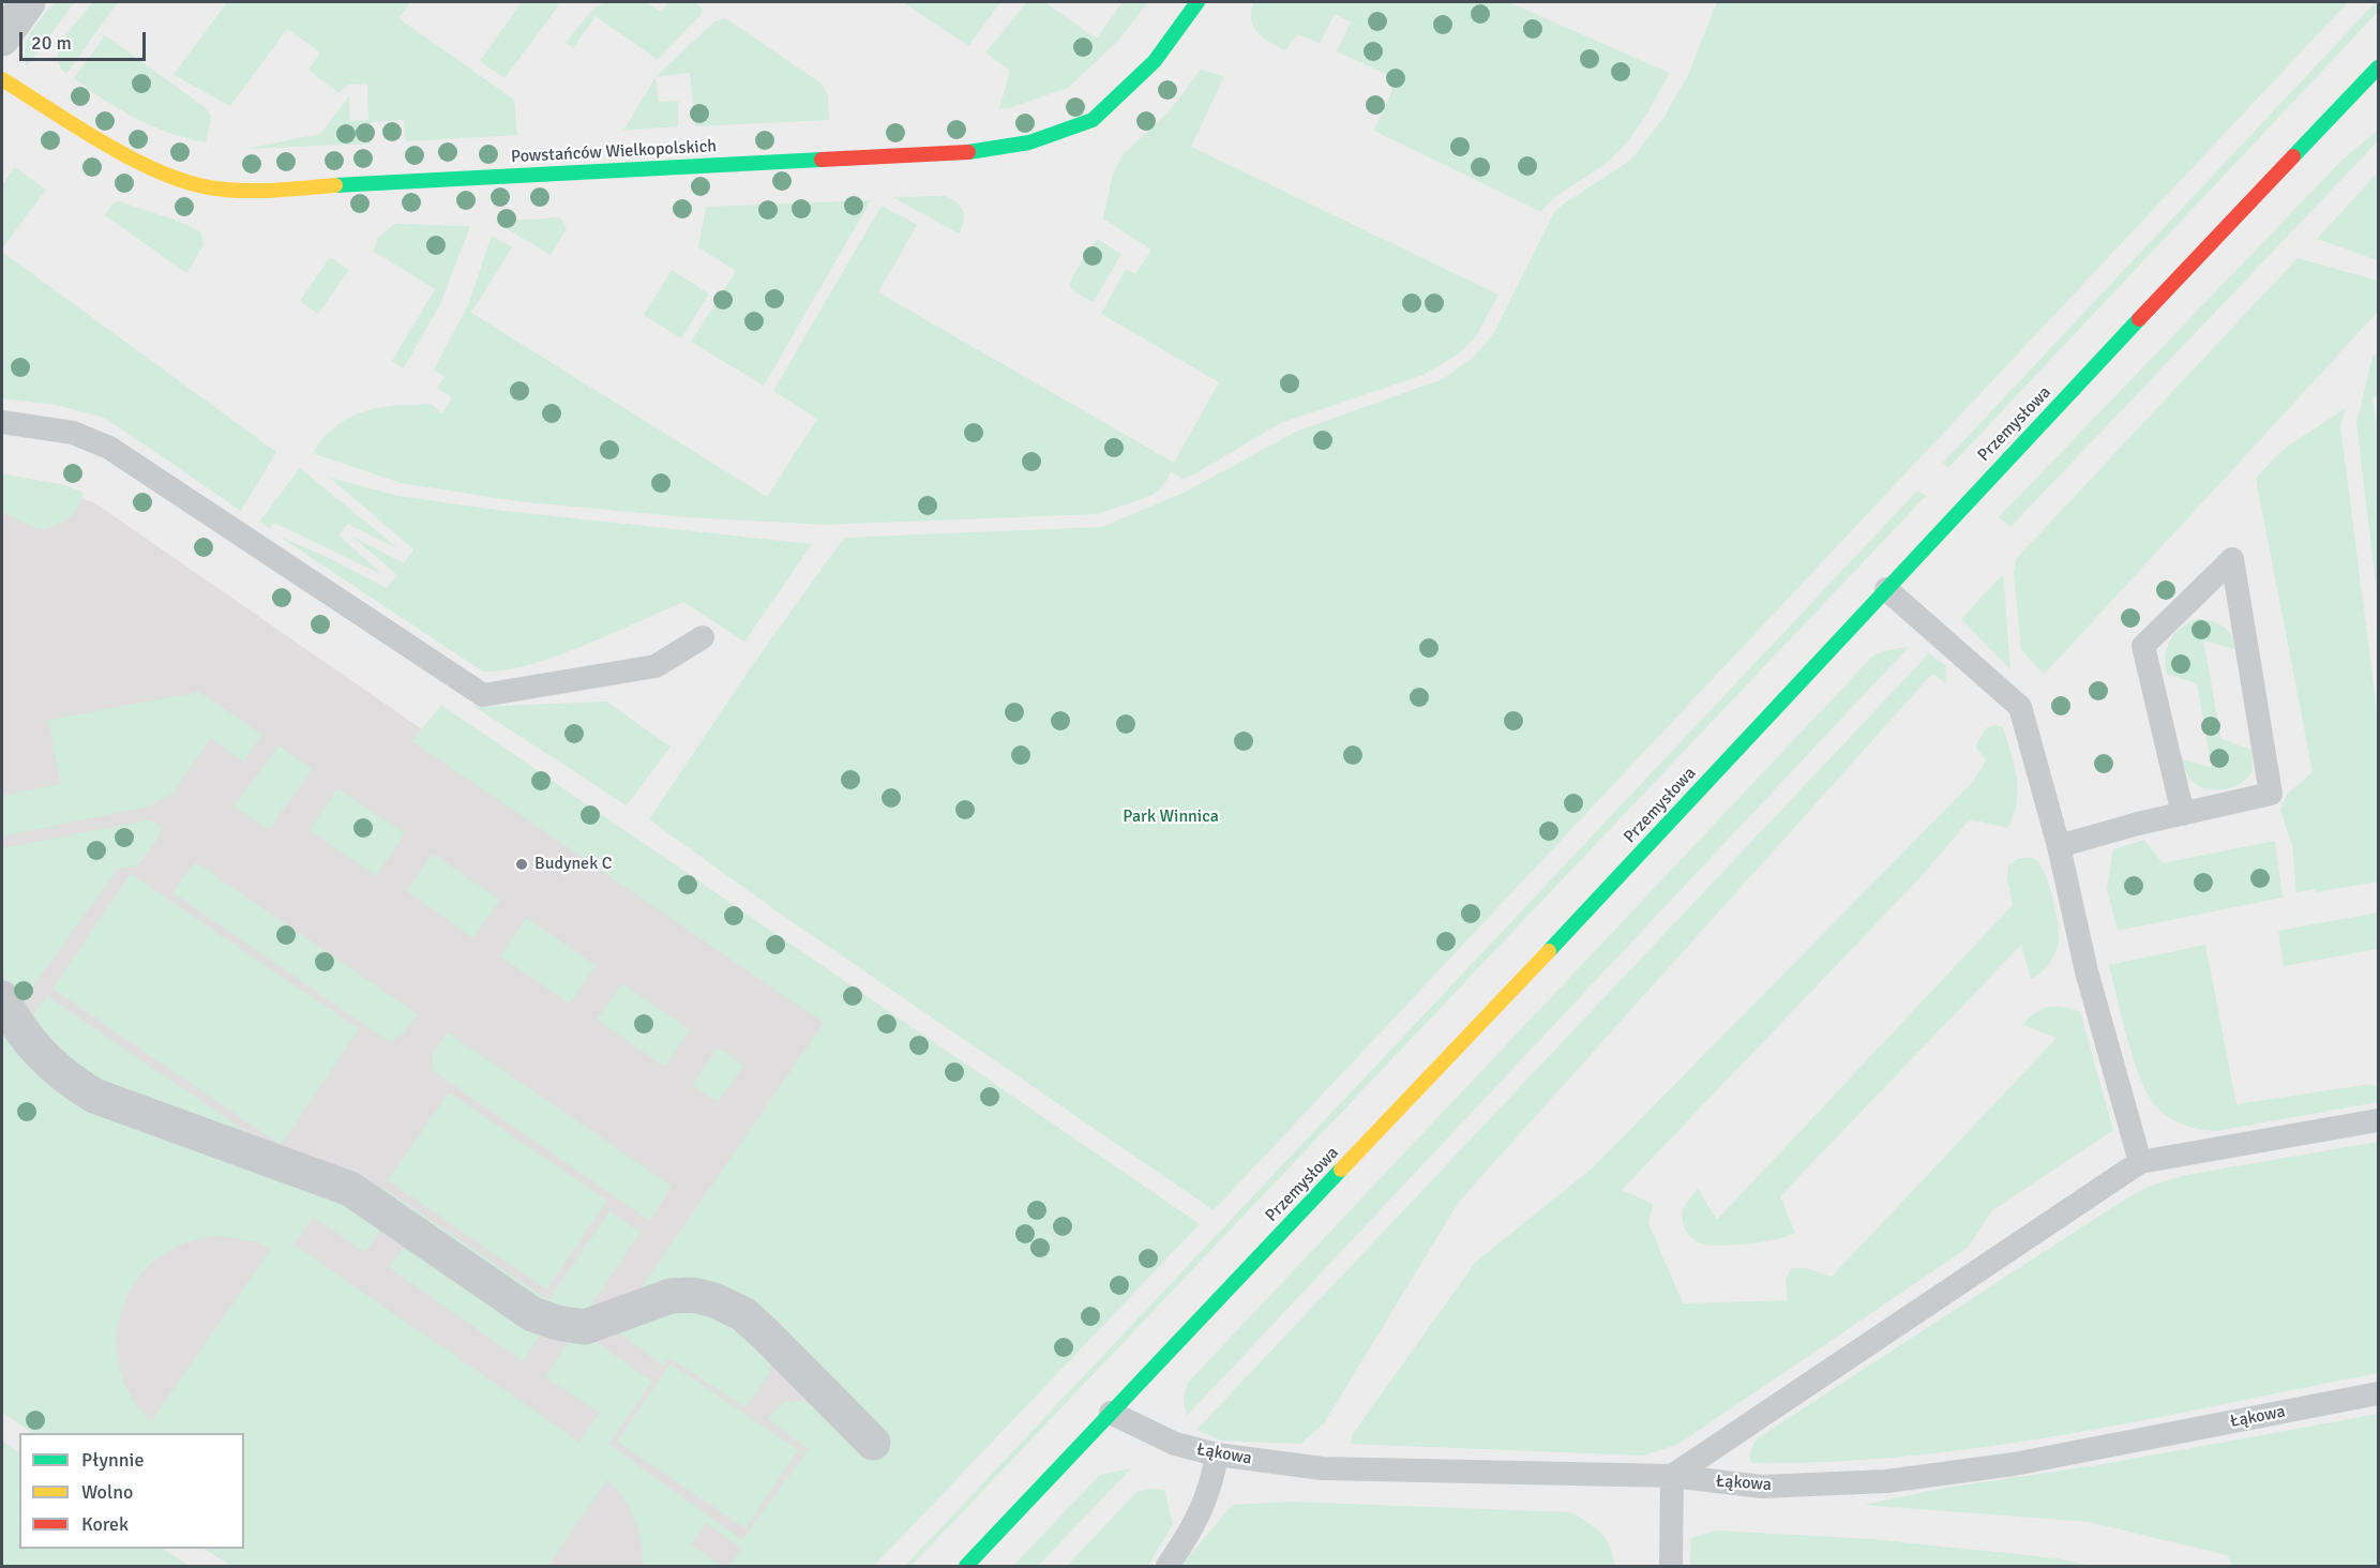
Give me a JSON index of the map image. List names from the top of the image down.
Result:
{
  "streets": {
    "main road": ["Powstańców Wielkopolskich", "Przemysłowa"],
    "lane": ["Łąkowa"]
  },
  "crossings": [
    ["Przemysłowa", "Łąkowa"]
  ],
  "parks": ["Park Winnica"],
  "places": ["Budynek C"],
  "legend": ["Płynnie", "Wolno", "Korek"],
  "scale_bar": "20 m"
}
